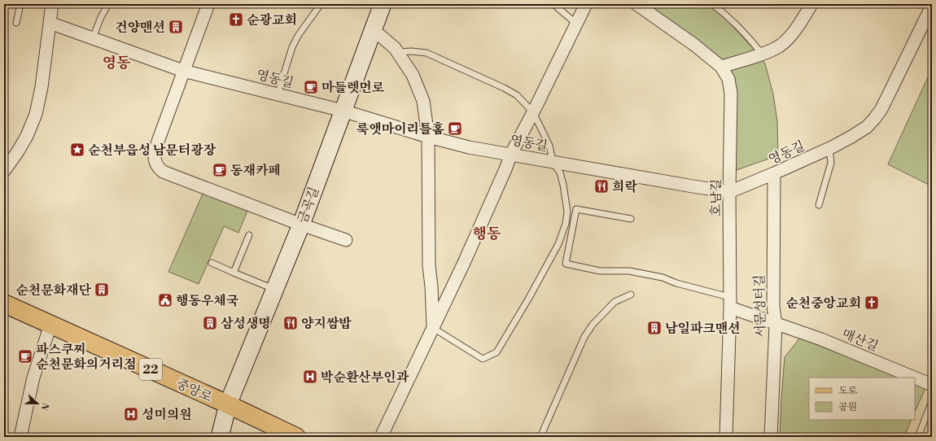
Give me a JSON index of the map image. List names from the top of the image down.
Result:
{
  "streets": {
    "main road": ["22", "중앙로"],
    "street": [
      "영동길",
      "호남길",
      "금곡길",
      "서문성터길",
      "매산길"
    ]
  },
  "crossings": [
    ["영동길", "호남길"],
    ["영동길", "금곡길"],
    ["영동길", "서문성터길"],
    ["호남길", "매산길"],
    ["금곡길", "중앙로"],
    ["서문성터길", "매산길"]
  ],
  "districts": ["영동", "행동"],
  "places": {
    "church": ["순광교회", "순천중앙교회"],
    "building": [
      "건양맨션",
      "순천문화재단",
      "삼성생명",
      "남일파크맨션"
    ],
    "cafe": [
      "마들렛먼로",
      "룩앳마이리틀홈",
      "동재카페",
      "파스쿠찌 순천문화의거리점"
    ],
    "place": ["순천부읍성 남문터광장"],
    "restaurant": ["희락", "양지쌈밥"],
    "public building": ["행동우체국"],
    "hospital": ["박순환산부인과", "성미의원"]
  },
  "legend": ["도로", "공원"],
  "north": "right"
}
